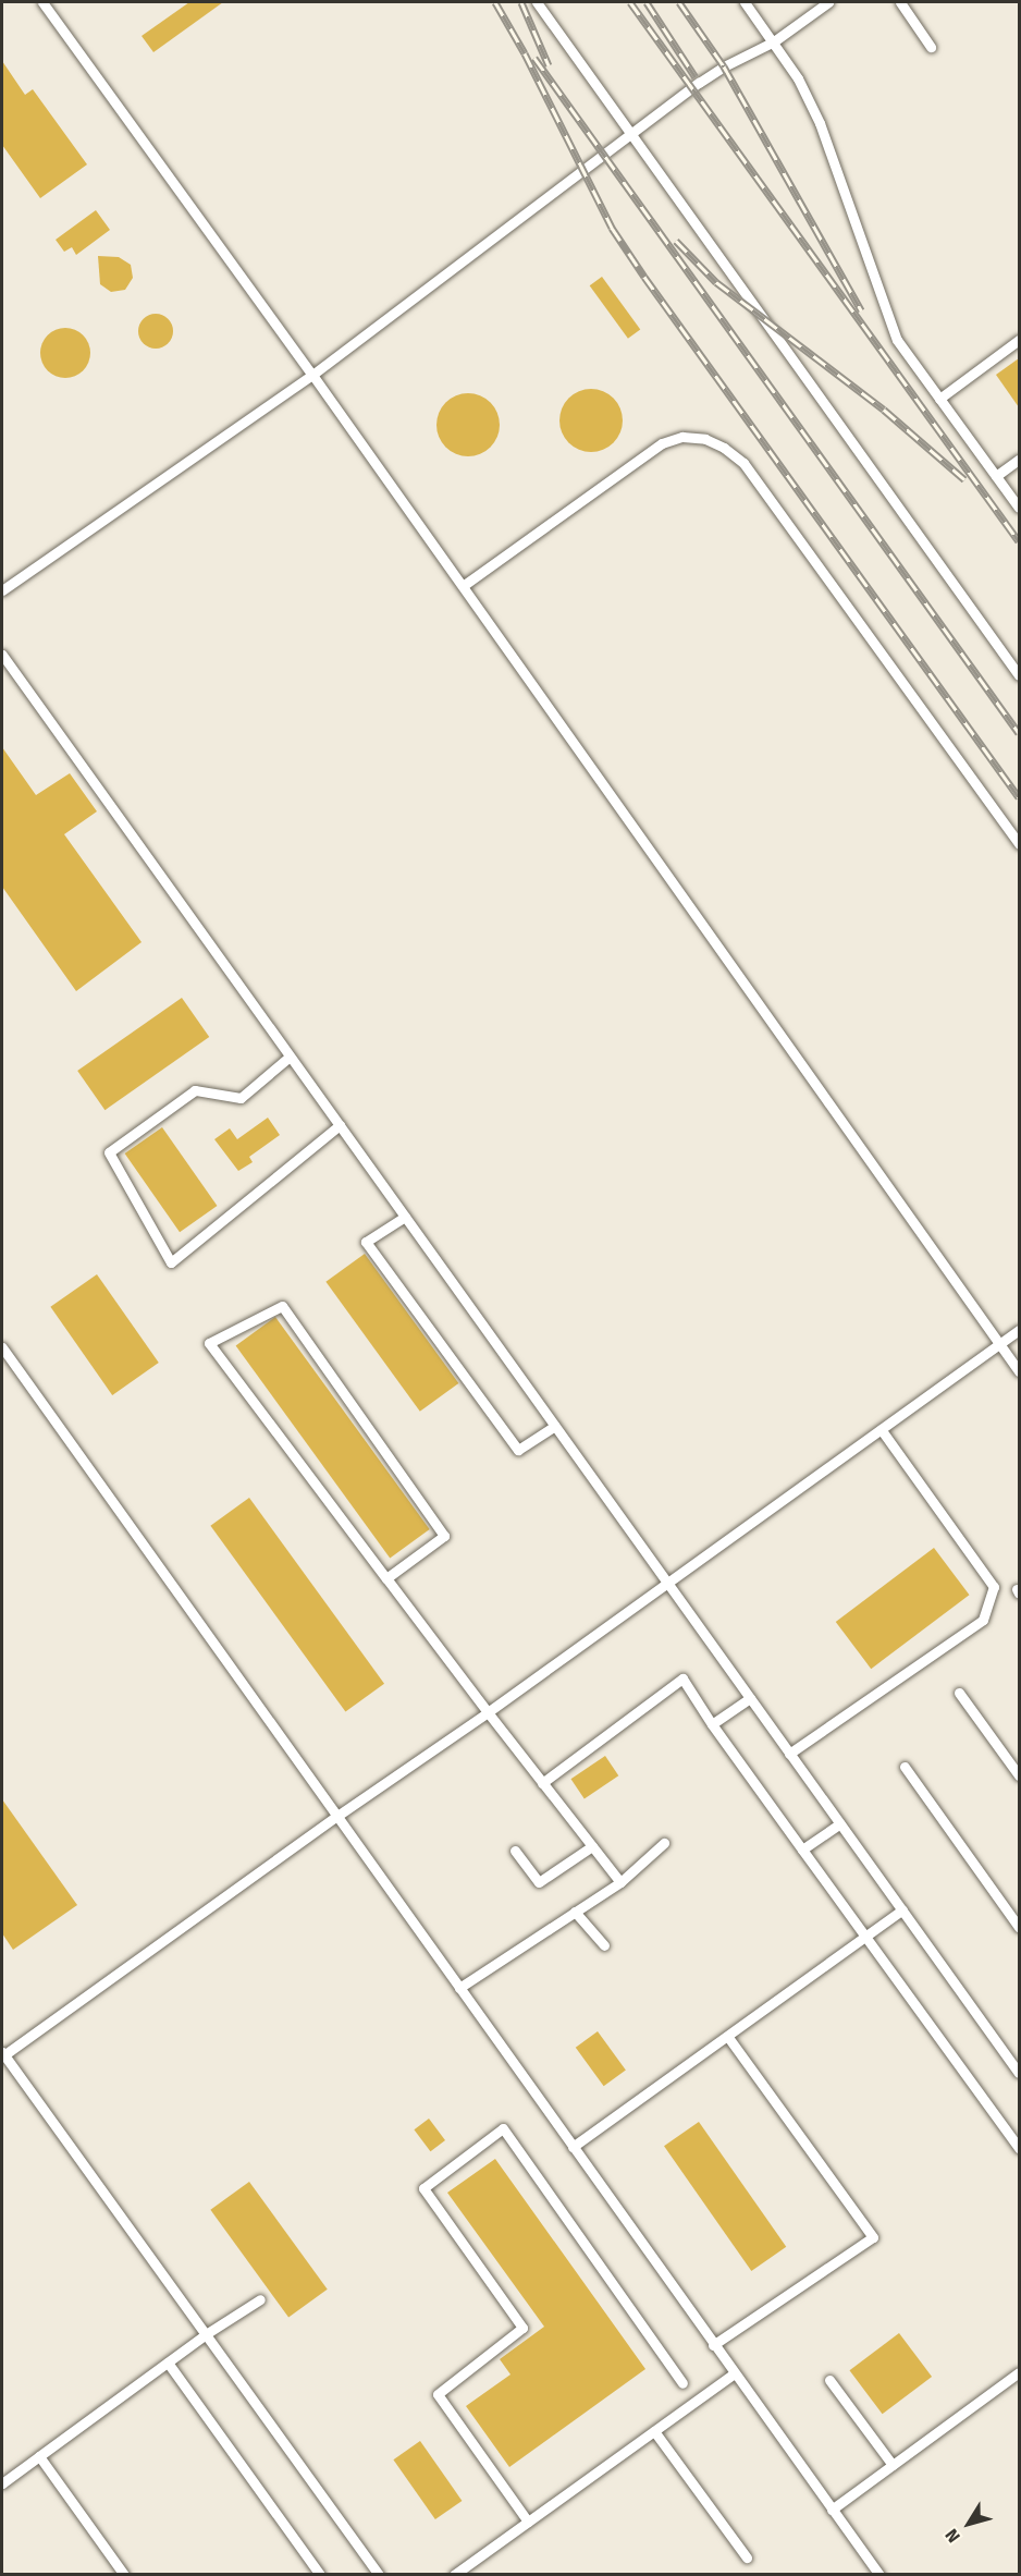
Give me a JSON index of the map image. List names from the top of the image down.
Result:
{
  "north": "bottom left"
}
